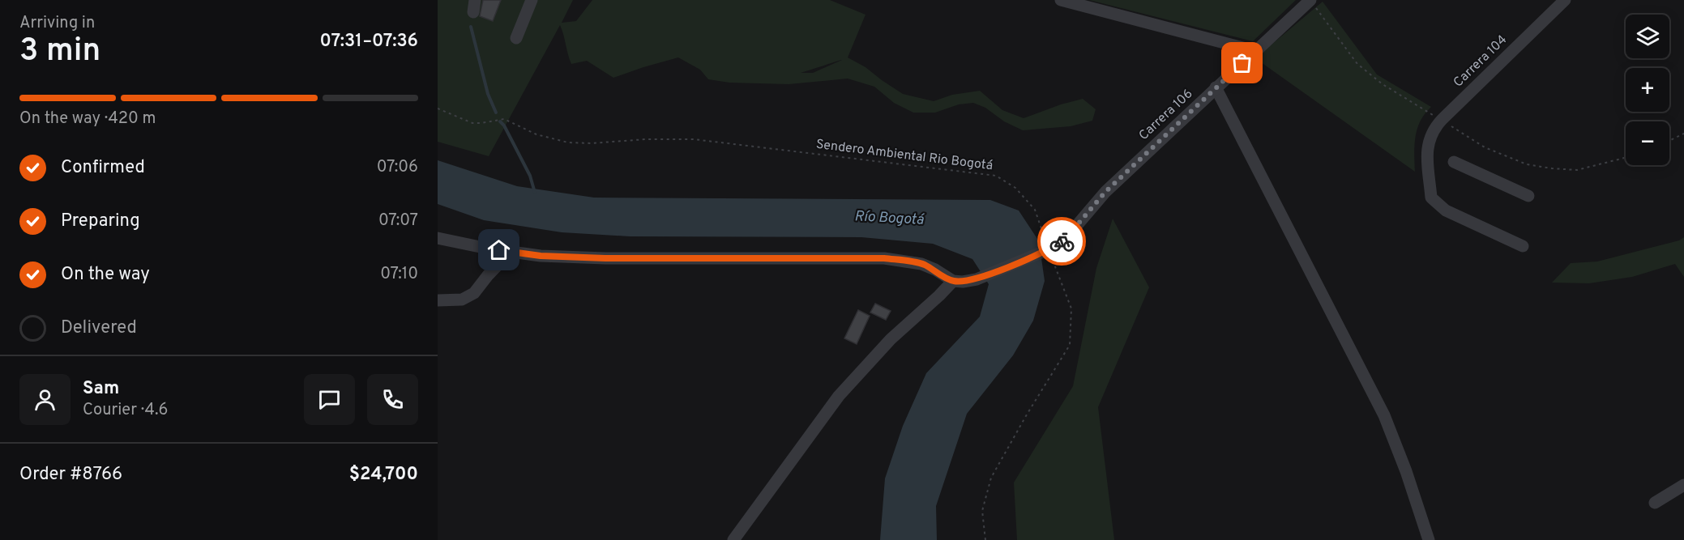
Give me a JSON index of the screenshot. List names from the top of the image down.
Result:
{
  "streets": {
    "street": ["Carrera 104", "Carrera 106"],
    "path": ["Sendero Ambiental Rio Bogotá"]
  },
  "crossings": [
    ["Carrera 106", "Sendero Ambiental Rio Bogotá"]
  ],
  "water": ["Río Bogotá"],
  "page": {
    "heading": ["3 min", "Arriving in", "07:31–07:36"],
    "panel": [
      "Sam",
      "Courier · 4.6",
      "Order #8766",
      "$24,700"
    ],
    "map_buttons": ["+", "−"],
    "bar": "On the way · 420 m",
    "list": [
      ["Confirmed", "07:06"],
      ["Preparing", "07:07"],
      ["On the way", "07:10"],
      "Delivered"
    ]
  }
}
